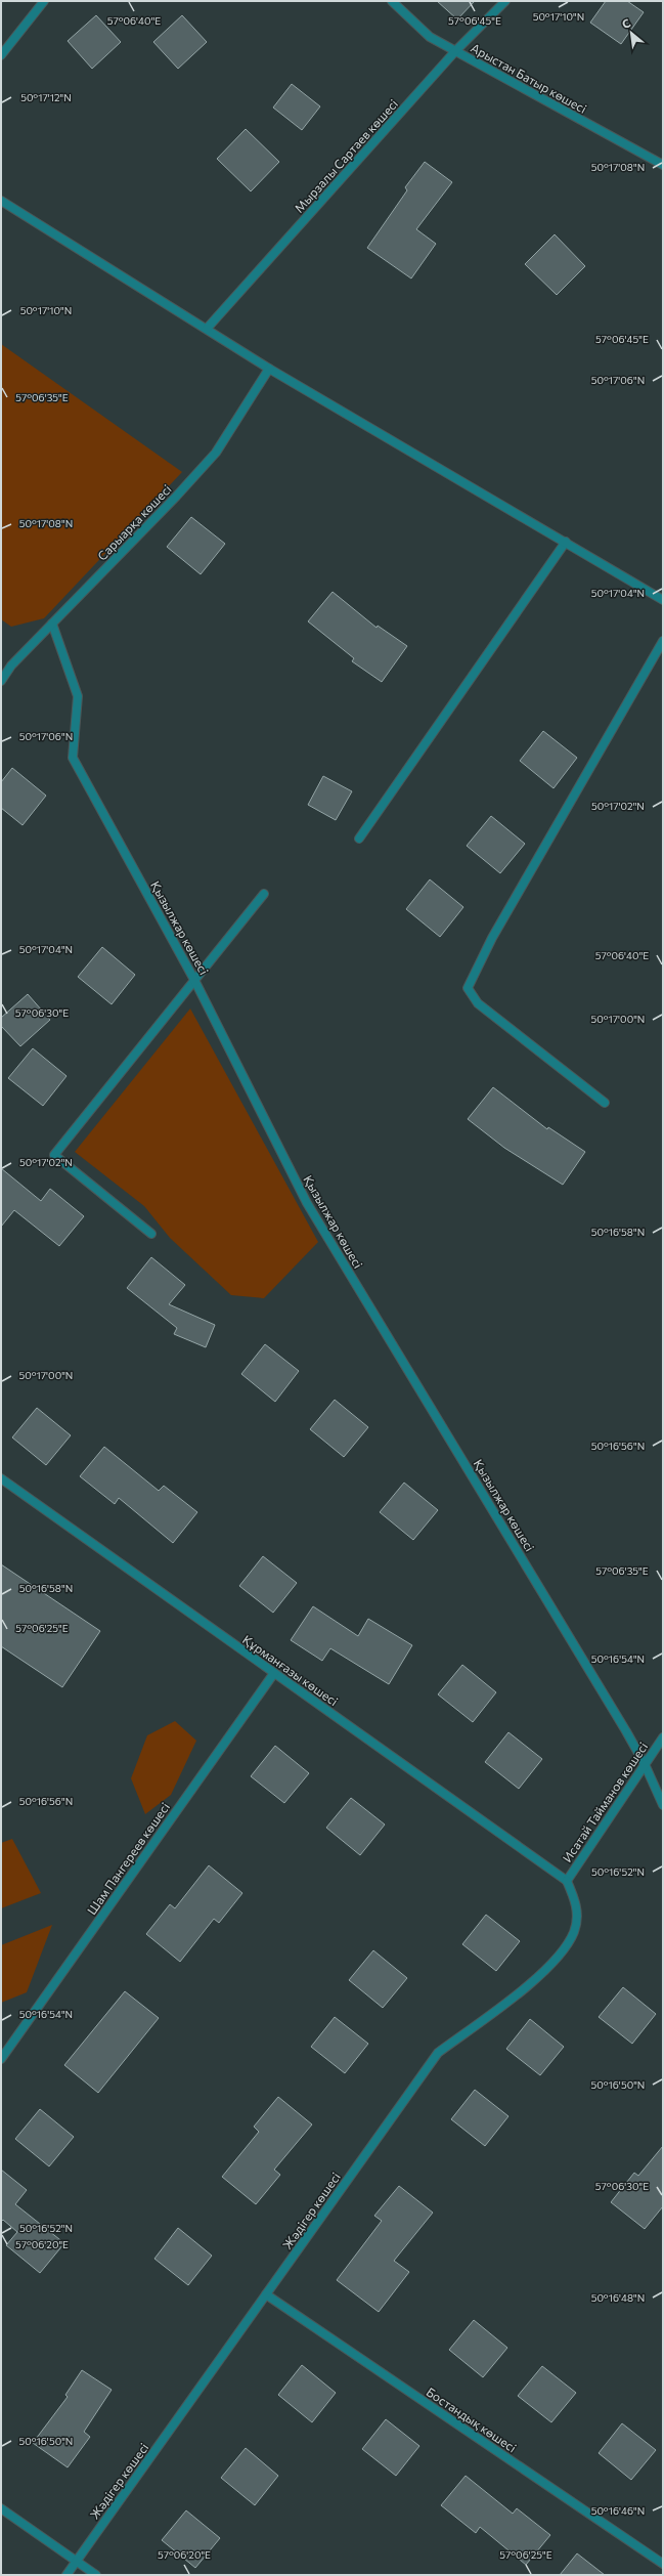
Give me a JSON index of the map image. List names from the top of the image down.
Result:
{
  "streets": {
    "street": [
      "Арыстан Батыр көшесі",
      "Мырзалы Сартаев көшесі",
      "Сарыарқа көшесі",
      "Қызылжар көшесі",
      "Құрманғазы көшесі",
      "Исатай Тайманов көшесі",
      "Шам Пангереев көшесі",
      "Жәдігер көшесі",
      "Бостандық көшесі"
    ]
  },
  "crossings": [
    ["Арыстан Батыр көшесі", "Мырзалы Сартаев көшесі"],
    ["Сарыарқа көшесі", "Қызылжар көшесі"],
    ["Қызылжар көшесі", "Исатай Тайманов көшесі"],
    ["Құрманғазы көшесі", "Исатай Тайманов көшесі"],
    ["Құрманғазы көшесі", "Шам Пангереев көшесі"],
    ["Құрманғазы көшесі", "Жәдігер көшесі"],
    ["Исатай Тайманов көшесі", "Жәдігер көшесі"],
    ["Жәдігер көшесі", "Бостандық көшесі"]
  ],
  "north": "top left",
  "coordinates": [
    "50°17'10\"N",
    "57°06'40\"E",
    "57°06'45\"E",
    "50°17'12\"N",
    "50°17'08\"N",
    "50°17'06\"N",
    "57°06'35\"E",
    "50°17'04\"N",
    "50°17'02\"N",
    "57°06'30\"E",
    "50°17'00\"N",
    "50°16'58\"N",
    "50°16'56\"N",
    "57°06'25\"E",
    "50°16'54\"N",
    "50°16'52\"N",
    "50°16'50\"N",
    "57°06'20\"E",
    "50°16'48\"N",
    "50°16'46\"N"
  ]
}
